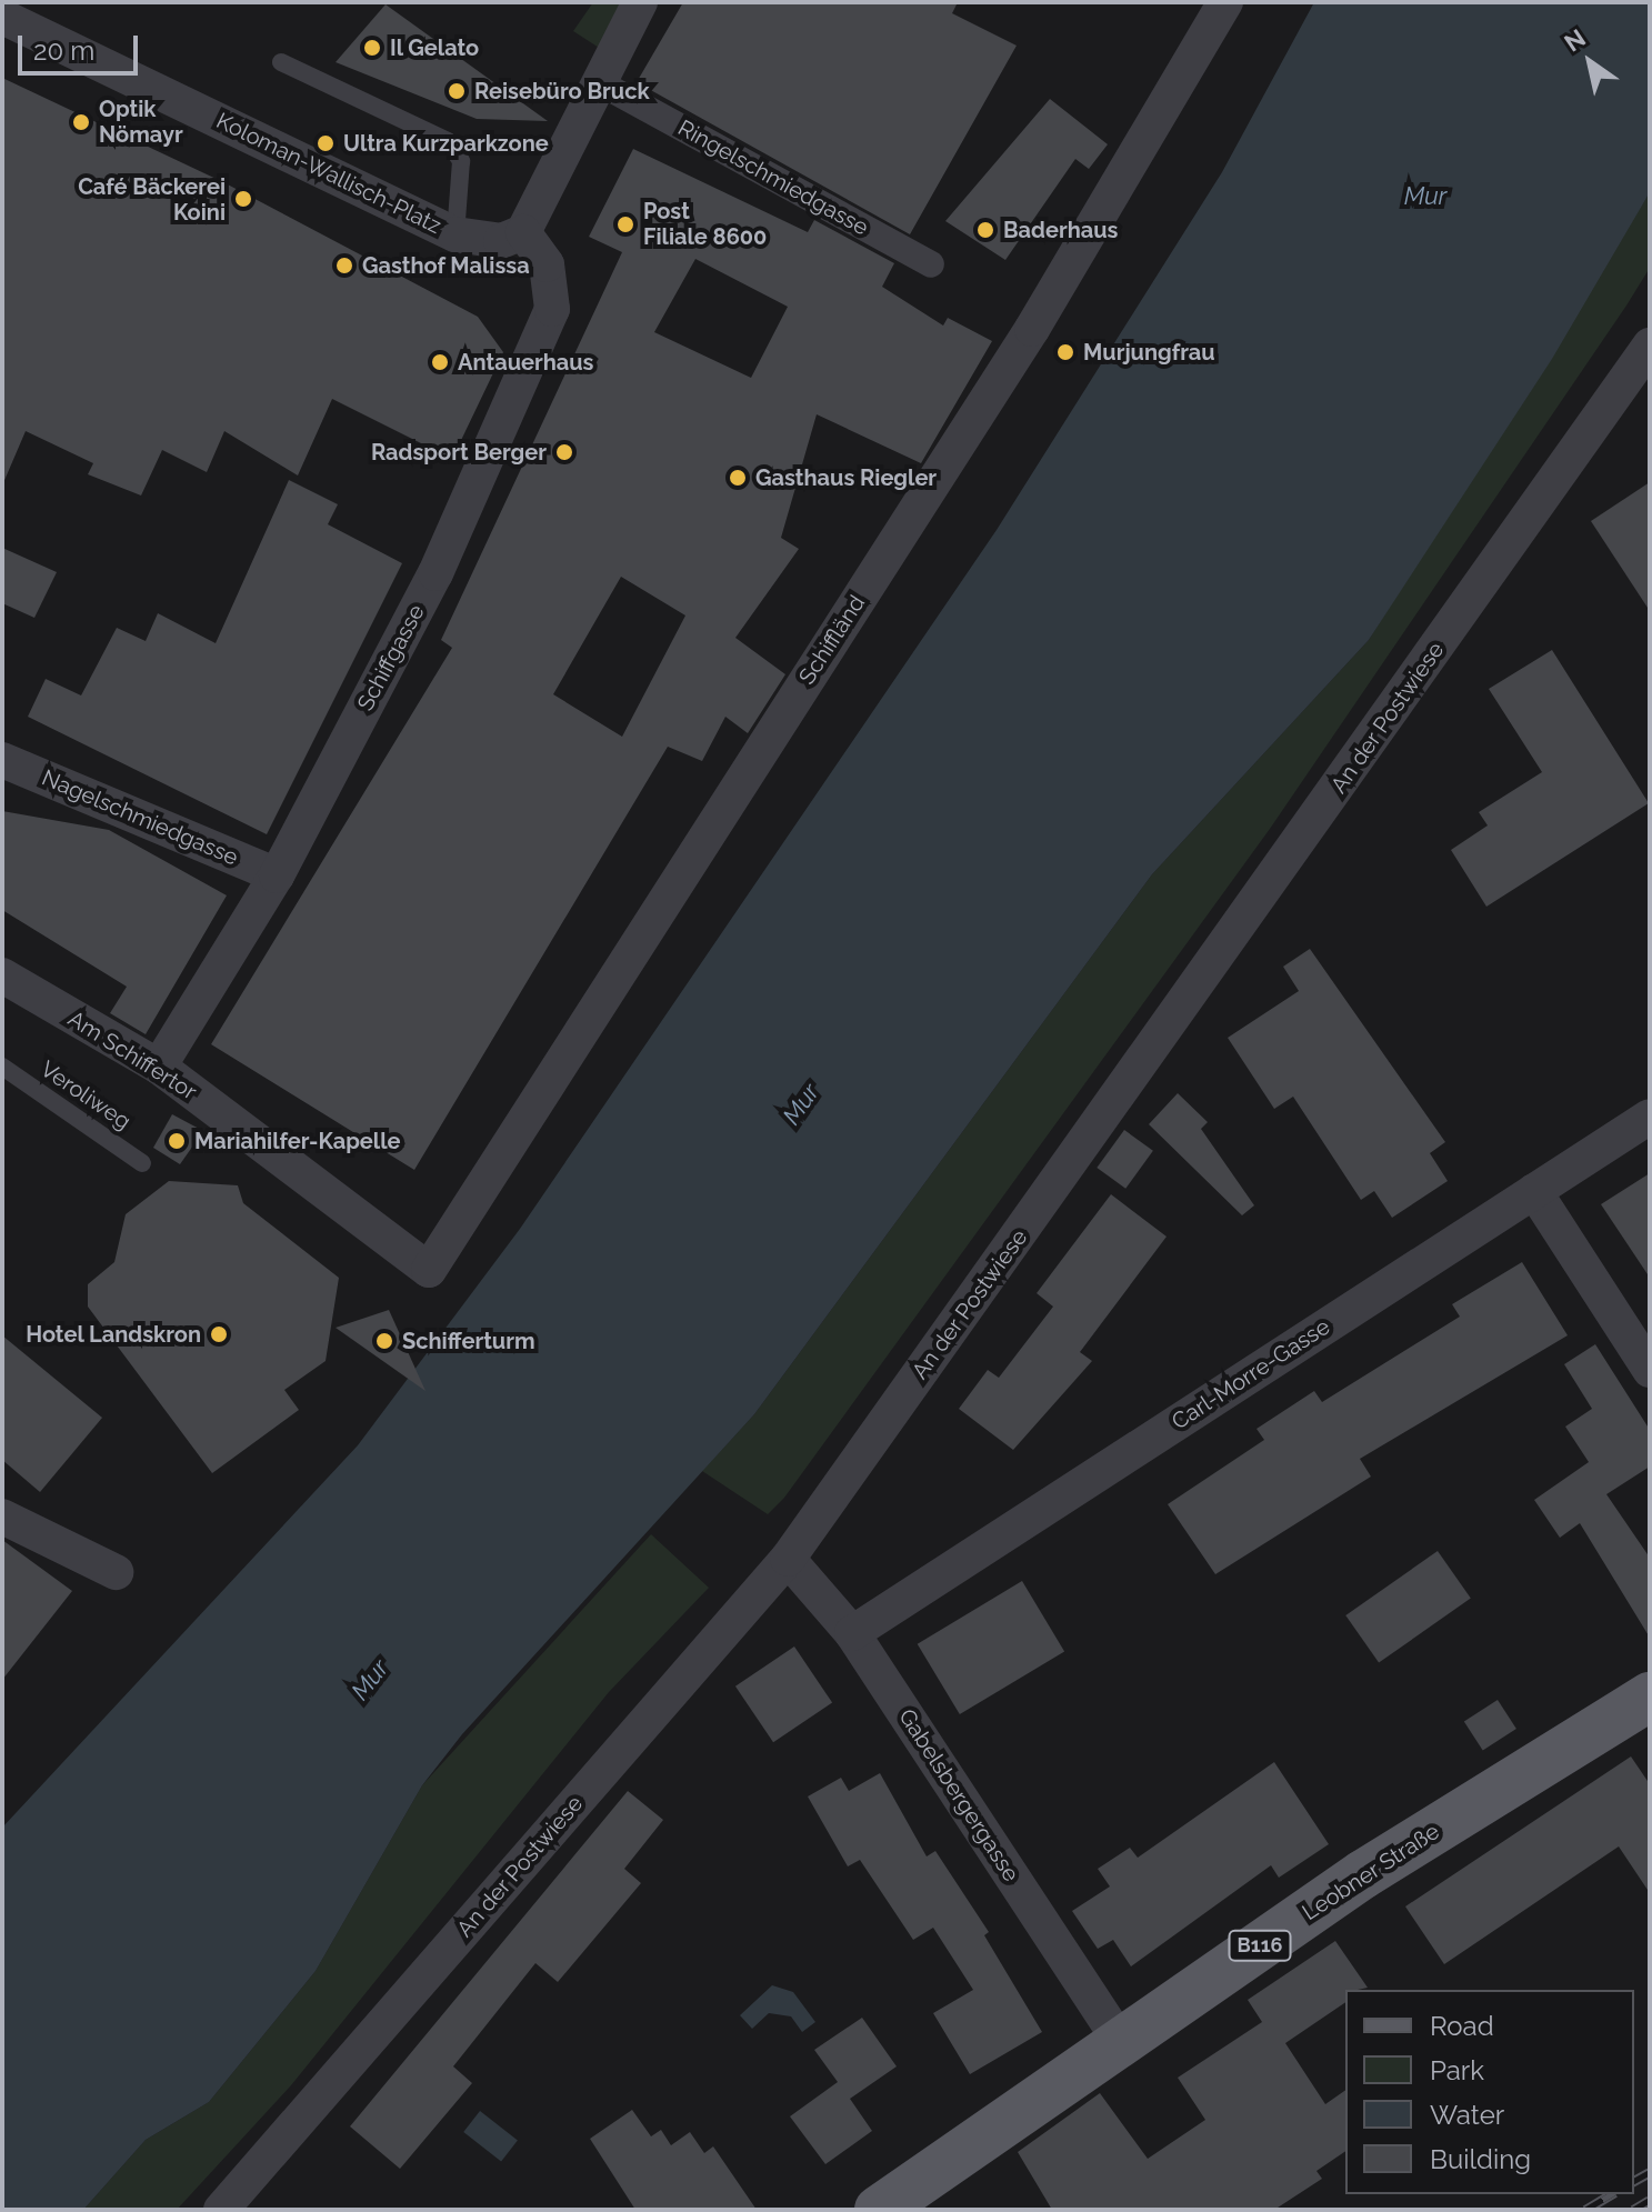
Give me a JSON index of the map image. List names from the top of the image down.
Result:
{
  "streets": {
    "main road": ["Leobner Straße", "B116"],
    "street": [
      "Koloman-Wallisch-Platz",
      "Ringelschmiedgasse",
      "Schiffländ",
      "Schiffgasse",
      "An der Postwiese",
      "Nagelschmiedgasse",
      "Am Schiffertor",
      "Carl-Morre-Gasse",
      "Gabelsbergergasse"
    ],
    "lane": ["Veroliweg"]
  },
  "crossings": [
    ["Koloman-Wallisch-Platz", "Schiffgasse"],
    ["Schiffländ", "Am Schiffertor"],
    ["Schiffgasse", "Nagelschmiedgasse"],
    ["Schiffgasse", "Am Schiffertor"],
    ["An der Postwiese", "Gabelsbergergasse"],
    ["Carl-Morre-Gasse", "Gabelsbergergasse"],
    ["Gabelsbergergasse", "Leobner Straße"]
  ],
  "water": ["Mur"],
  "places": [
    "Il Gelato",
    "Reisebüro Bruck",
    "Optik Nömayr",
    "Ultra Kurzparkzone",
    "Café Bäckerei Koini",
    "Post Filiale 8600",
    "Baderhaus",
    "Gasthof Malissa",
    "Murjungfrau",
    "Antauerhaus",
    "Radsport Berger",
    "Gasthaus Riegler",
    "Mariahilfer-Kapelle",
    "Hotel Landskron",
    "Schifferturm"
  ],
  "legend": [
    "Road",
    "Park",
    "Water",
    "Building"
  ],
  "scale_bar": "20 m",
  "north": "top left"
}
